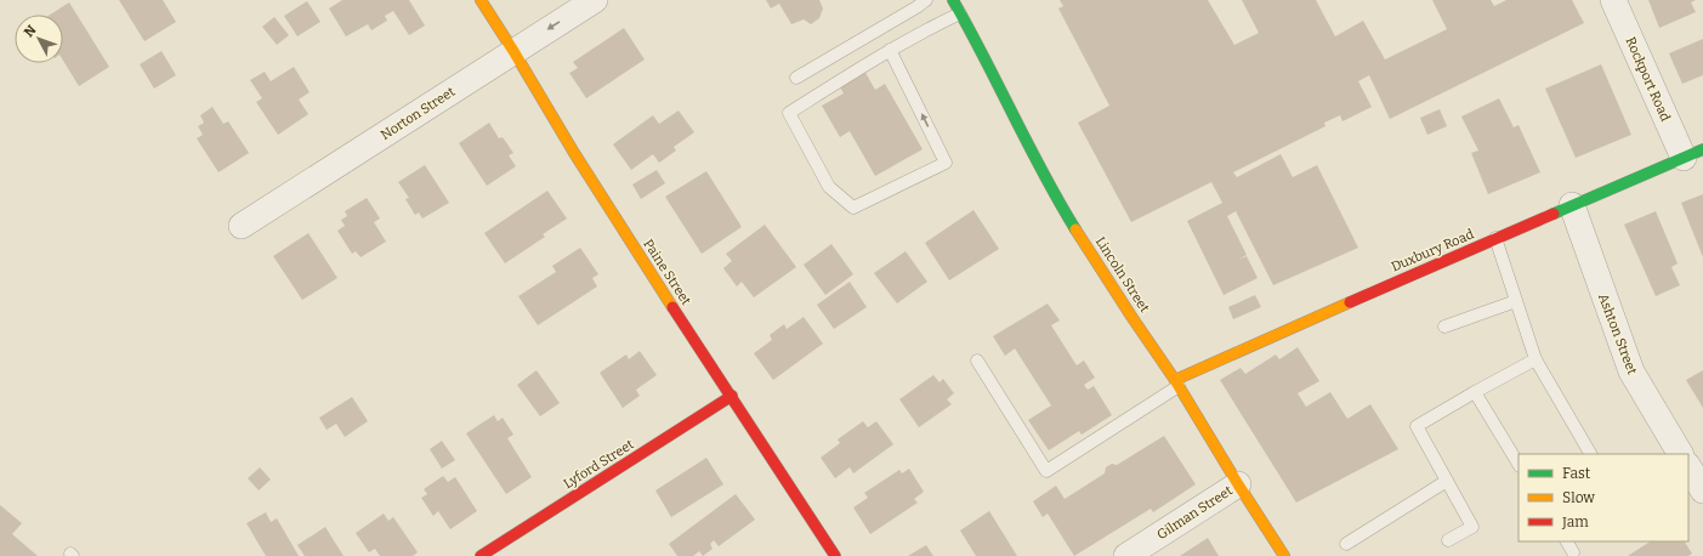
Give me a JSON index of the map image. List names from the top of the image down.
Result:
{
  "streets": {
    "street": [
      "Rockport Road",
      "Norton Street",
      "Duxbury Road",
      "Paine Street",
      "Lincoln Street",
      "Ashton Street",
      "Lyford Street",
      "Gilman Street"
    ]
  },
  "crossings": [
    ["Rockport Road", "Duxbury Road"],
    ["Norton Street", "Paine Street"],
    ["Duxbury Road", "Lincoln Street"],
    ["Duxbury Road", "Ashton Street"],
    ["Paine Street", "Lyford Street"],
    ["Lincoln Street", "Gilman Street"]
  ],
  "legend": ["Fast", "Slow", "Jam"],
  "north": "top left"
}
